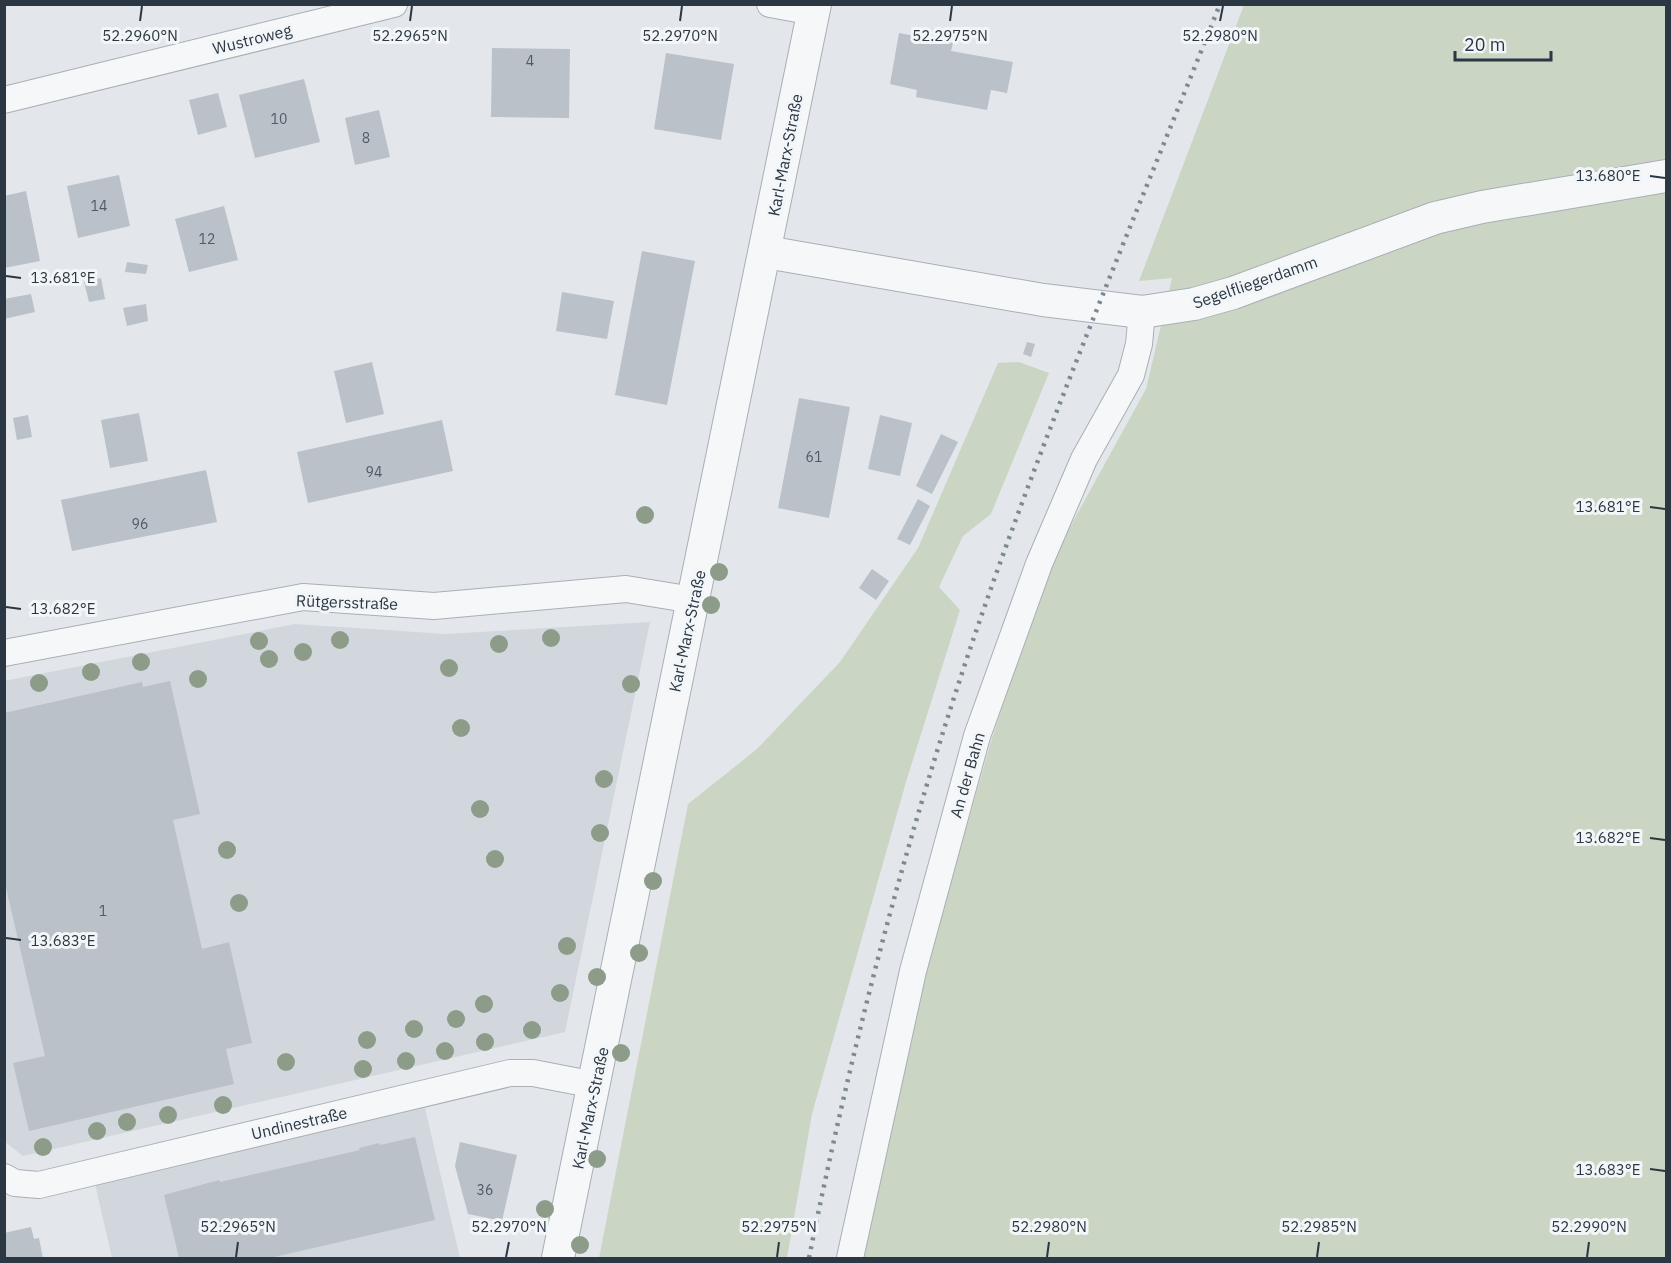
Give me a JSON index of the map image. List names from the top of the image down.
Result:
{
  "streets": {
    "street": [
      "Wustroweg",
      "Karl-Marx-Straße",
      "Segelfliegerdamm",
      "Rütgersstraße",
      "An der Bahn",
      "Undinestraße"
    ]
  },
  "crossings": [
    ["Karl-Marx-Straße", "Segelfliegerdamm"],
    ["Karl-Marx-Straße", "Rütgersstraße"],
    ["Karl-Marx-Straße", "Undinestraße"],
    ["Segelfliegerdamm", "An der Bahn"]
  ],
  "house_numbers": [
    "4",
    "10",
    "8",
    "14",
    "12",
    "61",
    "94",
    "96",
    "1",
    "36"
  ],
  "scale_bar": "20 m",
  "coordinates": [
    "52.2960°N",
    "52.2965°N",
    "52.2970°N",
    "52.2975°N",
    "52.2980°N",
    "13.680°E",
    "13.681°E",
    "13.682°E",
    "13.683°E",
    "52.2985°N",
    "52.2990°N"
  ]
}
